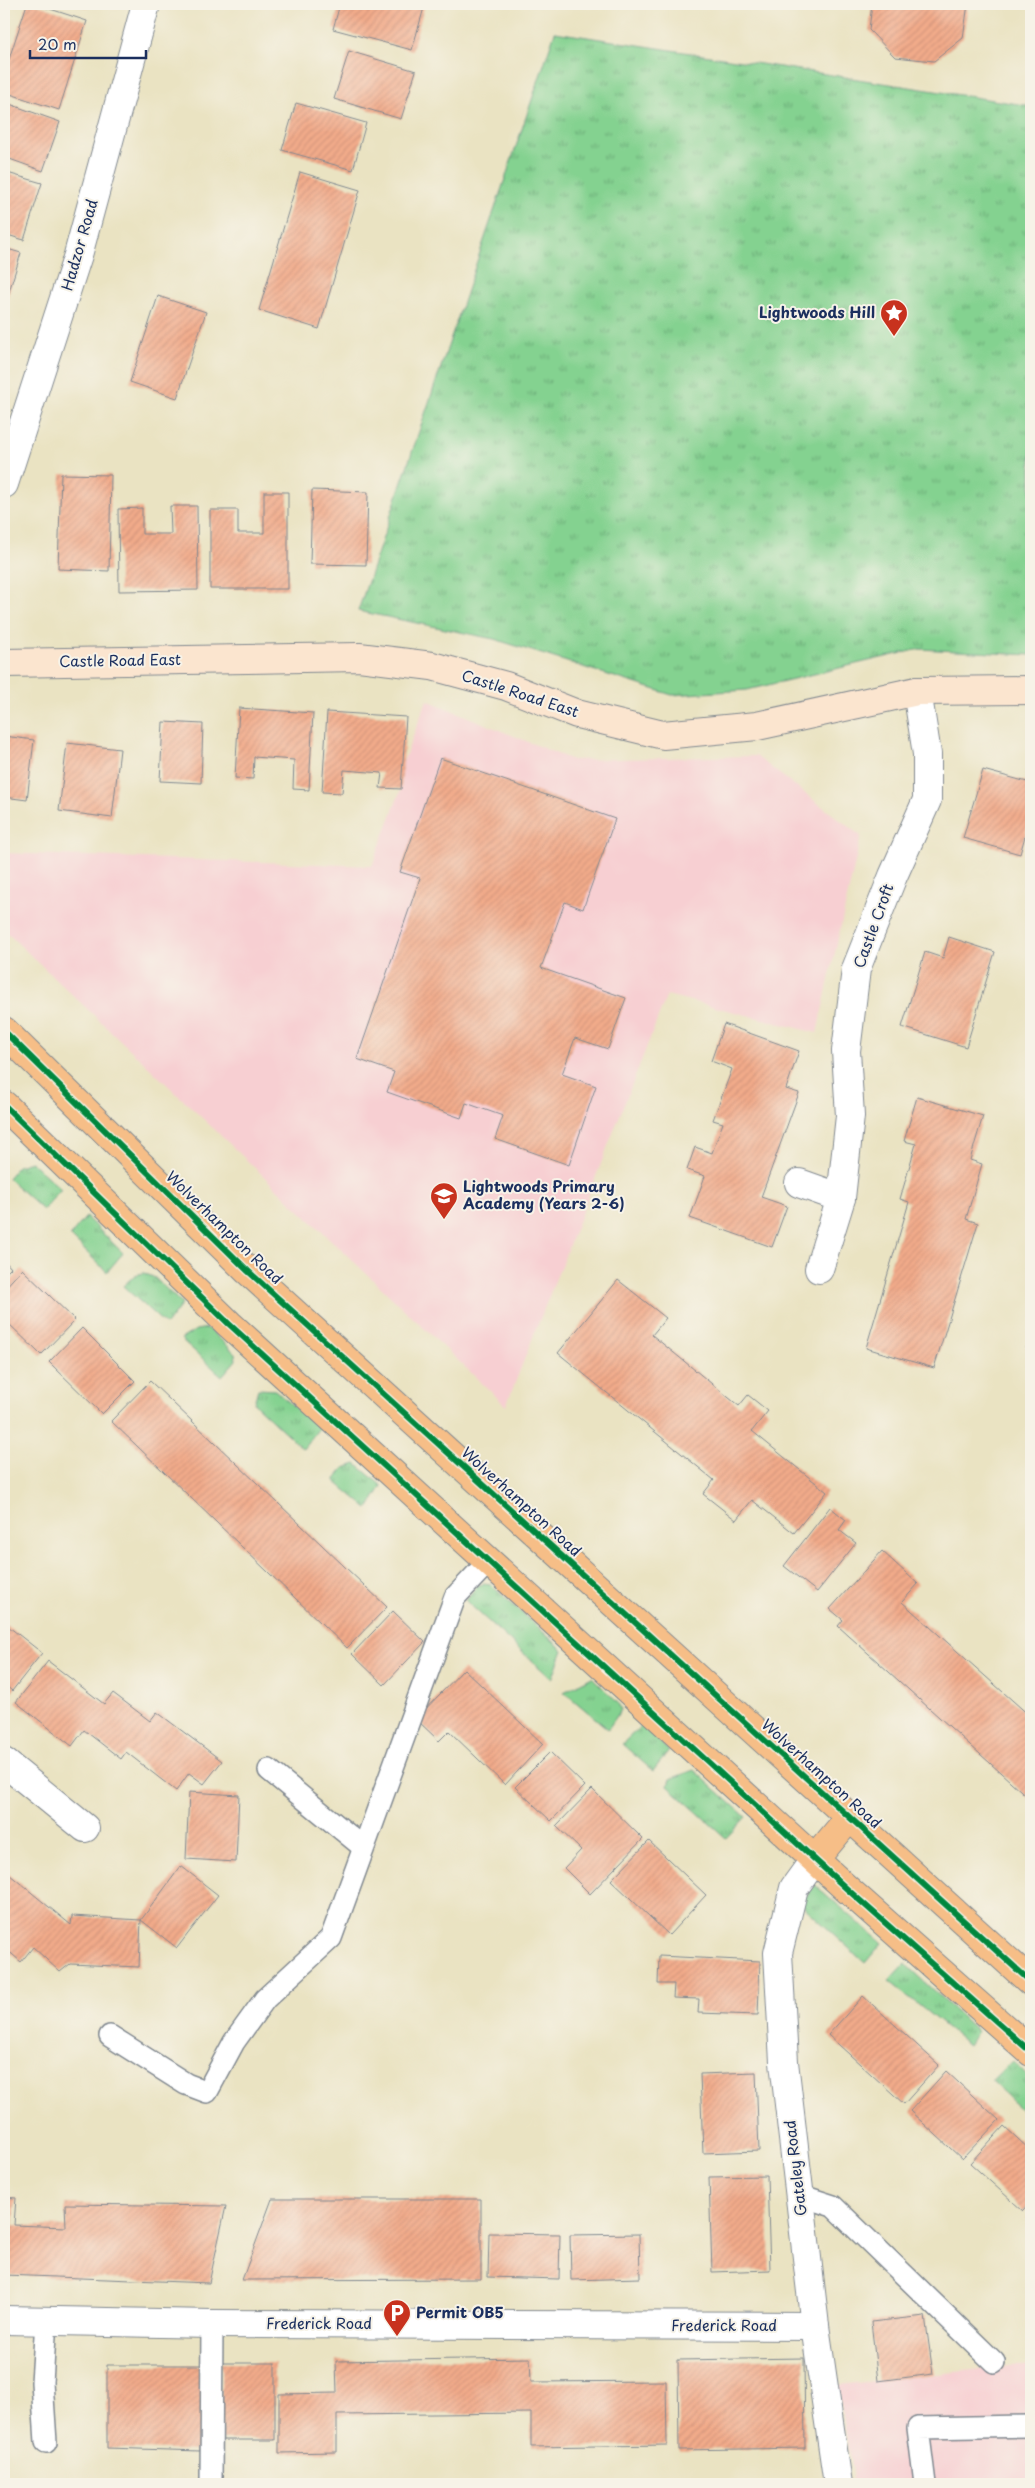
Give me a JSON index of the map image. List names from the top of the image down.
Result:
{
  "streets": {
    "highway": ["Wolverhampton Road"],
    "street": [
      "Hadzor Road",
      "Castle Road East",
      "Castle Croft",
      "Gateley Road",
      "Frederick Road"
    ]
  },
  "crossings": [
    ["Castle Road East", "Castle Croft"],
    ["Gateley Road", "Frederick Road"]
  ],
  "places": {
    "place": ["Lightwoods Hill"],
    "school or university": ["Lightwoods Primary Academy (Years 2-6)"],
    "parking": ["Permit OB5"]
  },
  "scale_bar": "20 m"
}
